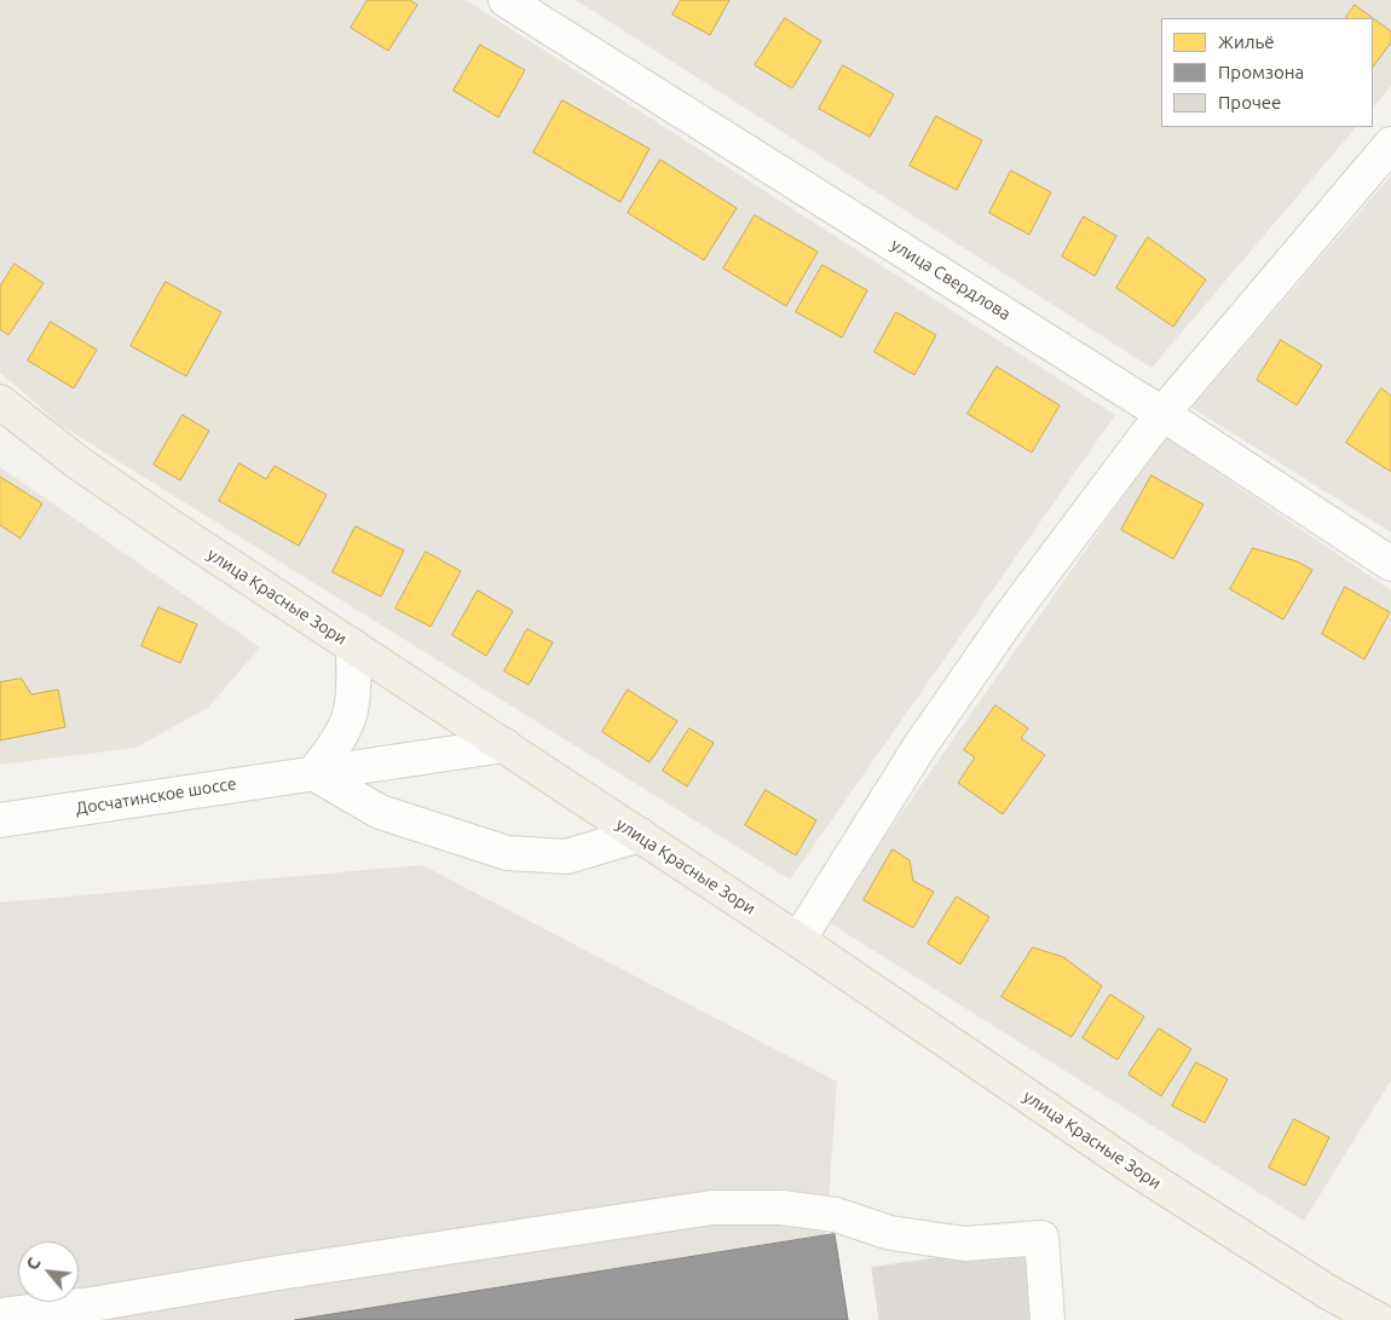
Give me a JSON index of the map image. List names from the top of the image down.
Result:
{
  "streets": {
    "main road": ["улица Красные Зори"],
    "street": ["улица Свердлова", "Досчатинское шоссе"]
  },
  "crossings": [
    ["улица Красные Зори", "Досчатинское шоссе"]
  ],
  "legend": ["Жильё", "Промзона", "Прочее"],
  "north": "top left"
}
